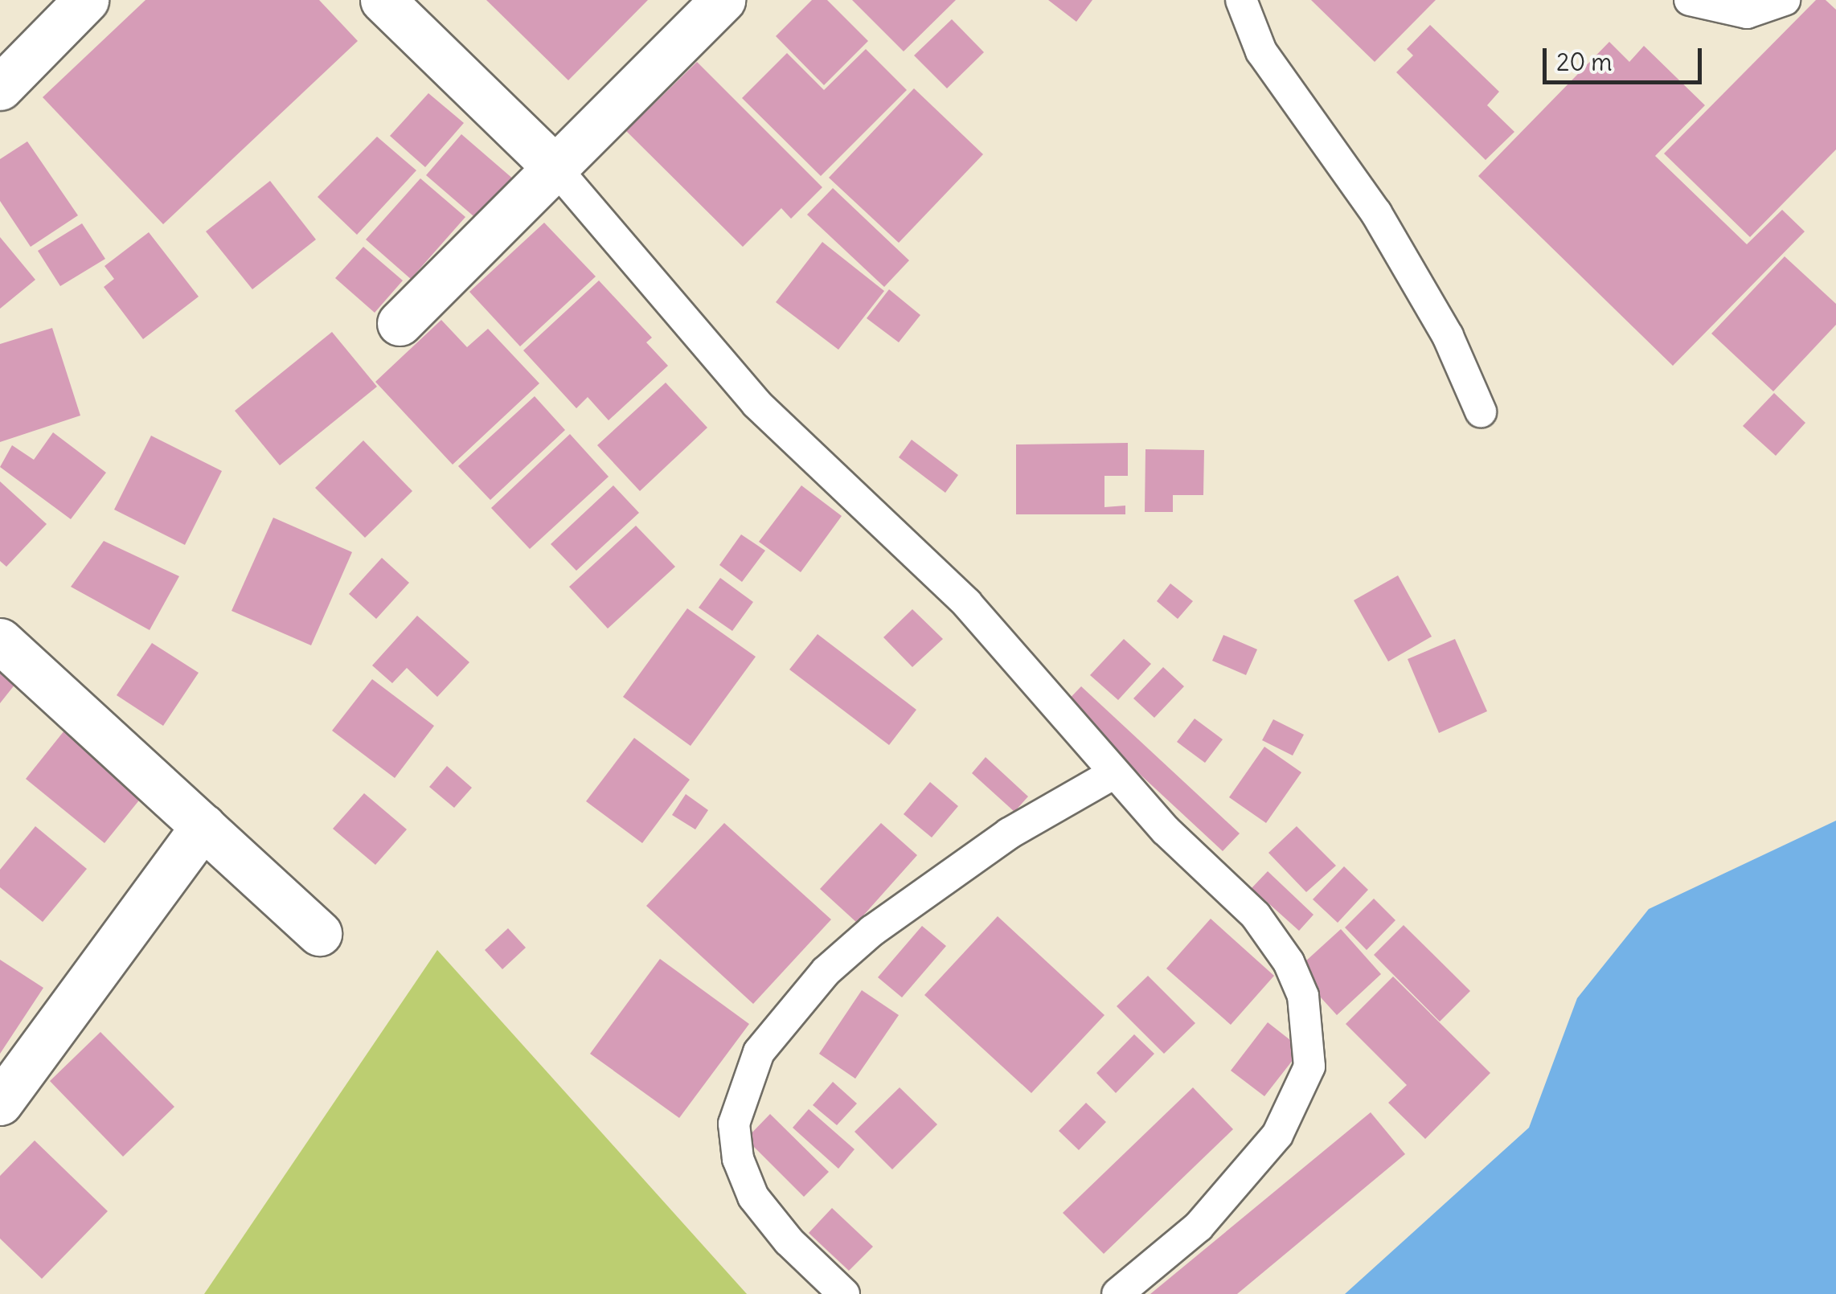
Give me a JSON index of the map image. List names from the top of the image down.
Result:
{
  "scale_bar": "20 m"
}
